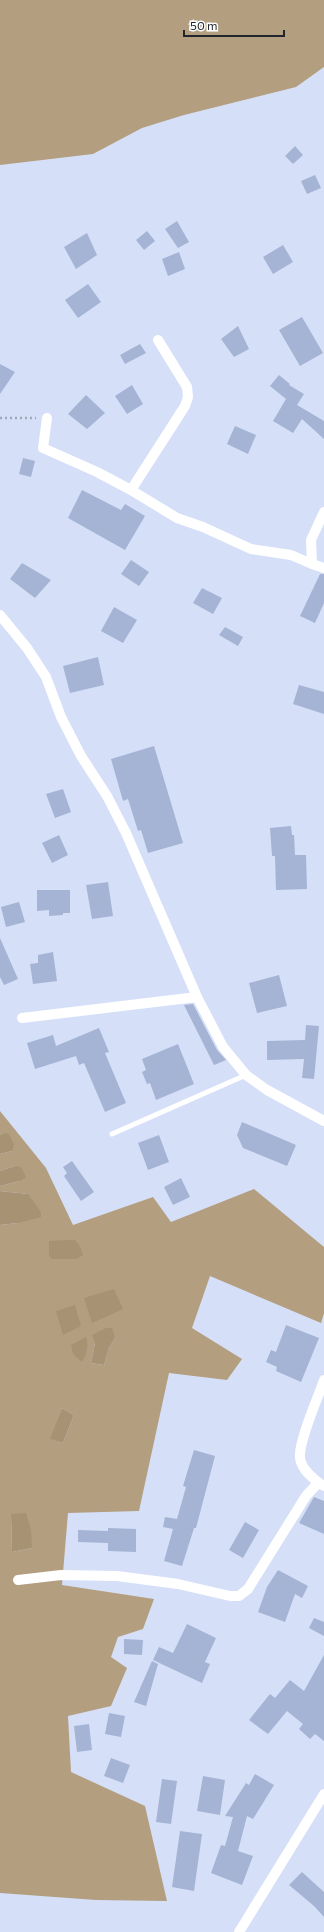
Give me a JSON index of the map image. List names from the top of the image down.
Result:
{
  "scale_bar": "50 m"
}
